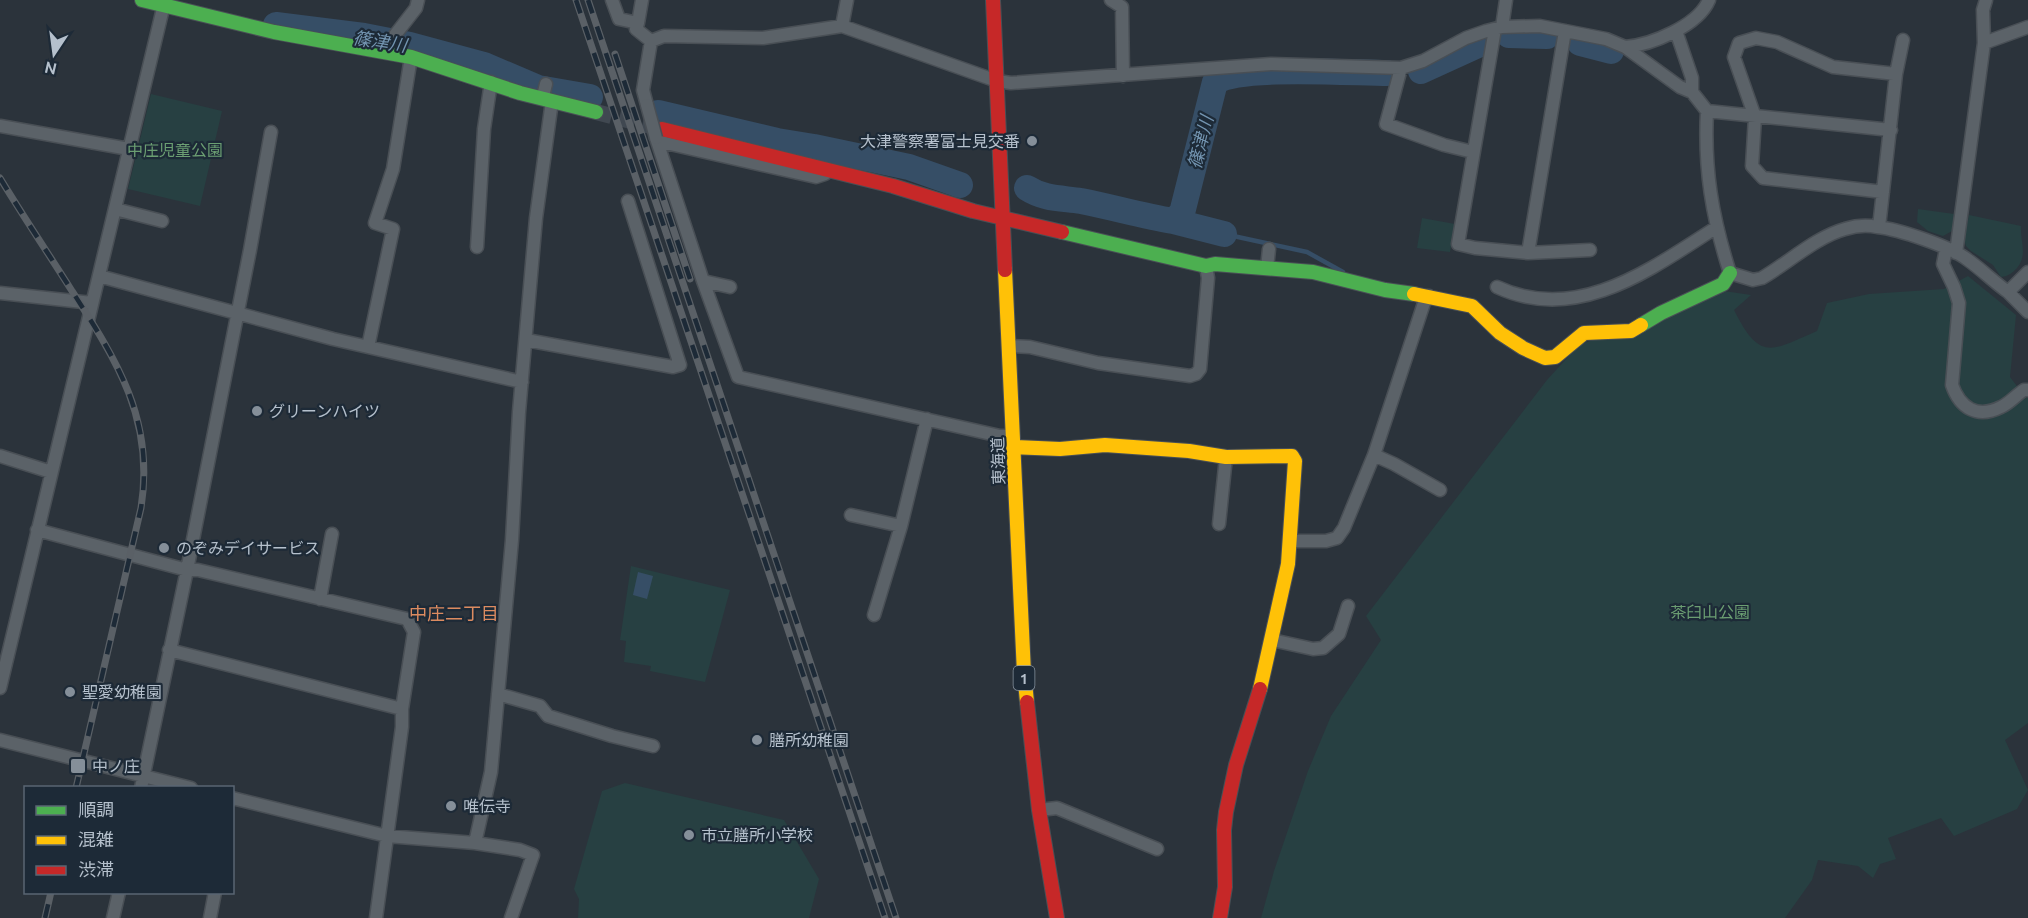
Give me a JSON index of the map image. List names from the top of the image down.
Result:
{
  "streets": {
    "main road": ["東海道", "1"]
  },
  "districts": ["中庄二丁目"],
  "water": ["篠津川"],
  "parks": ["中庄児童公園", "茶臼山公園"],
  "places": {
    "other": [
      "大津警察署富士見交番",
      "グリーンハイツ",
      "のぞみデイサービス",
      "聖愛幼稚園",
      "膳所幼稚園",
      "唯伝寺",
      "市立膳所小学校"
    ],
    "transit": ["中ノ庄"]
  },
  "legend": ["順調", "混雑", "渋滞"],
  "north": "bottom"
}
